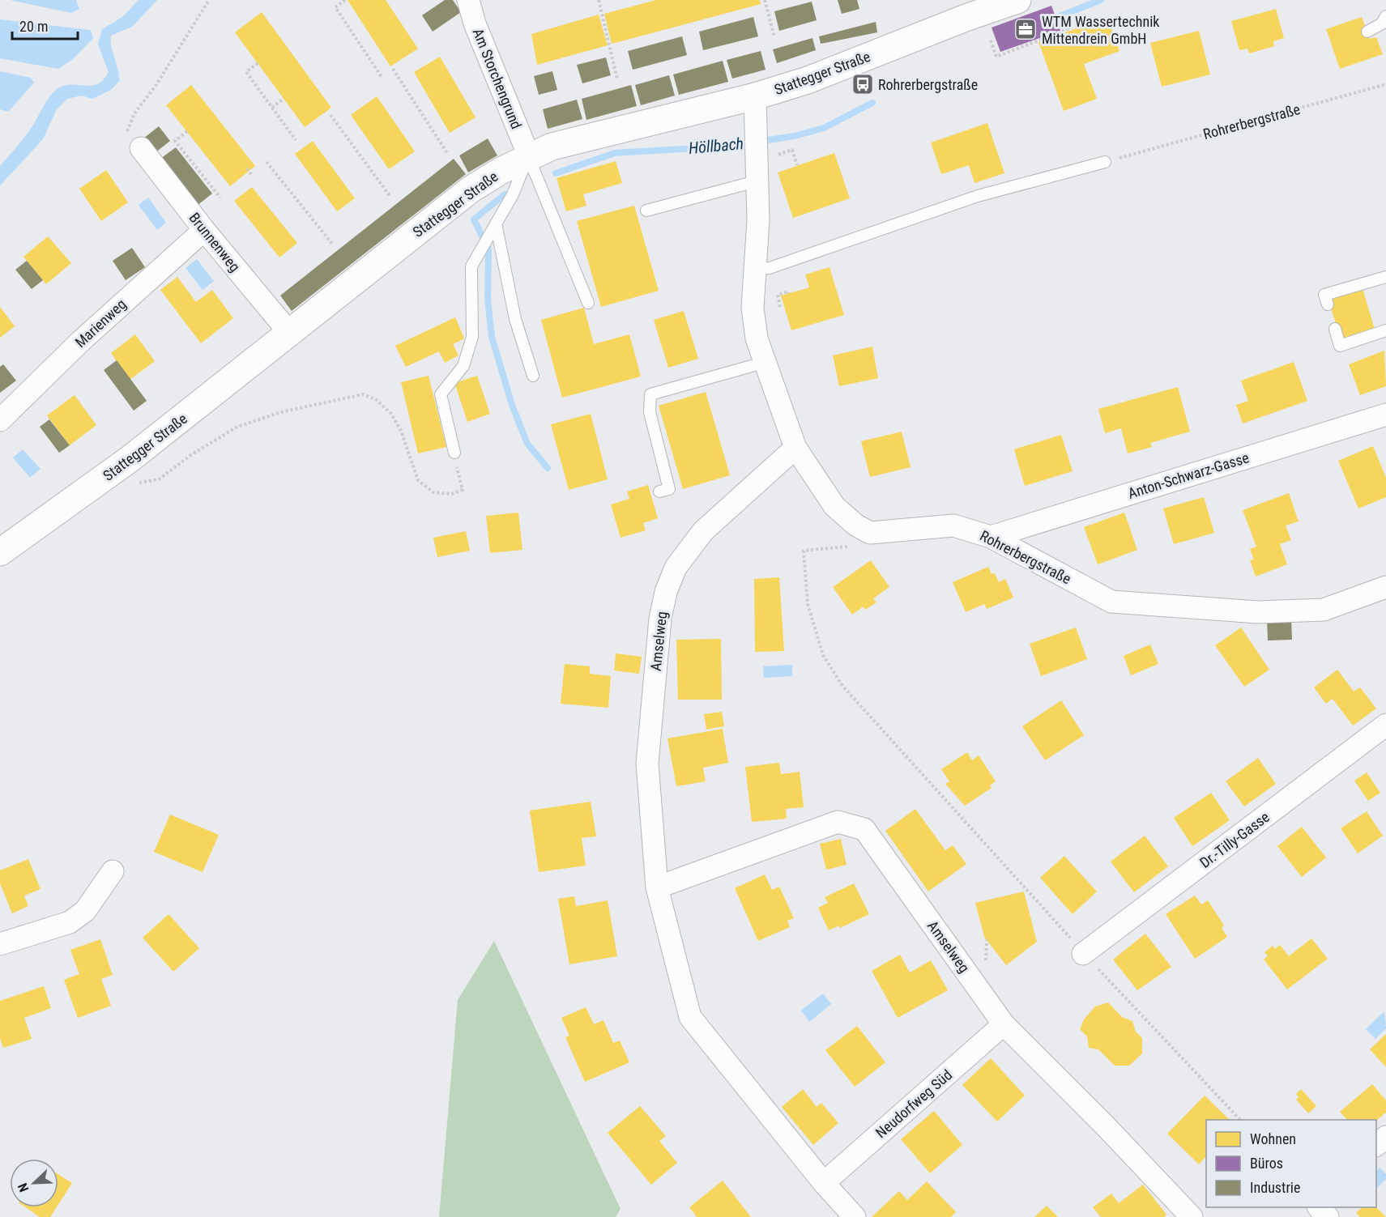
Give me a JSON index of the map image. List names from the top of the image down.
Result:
{
  "streets": {
    "main road": ["Stattegger Straße"],
    "street": [
      "Am Storchengrund",
      "Rohrerbergstraße",
      "Brunnenweg",
      "Marienweg",
      "Anton-Schwarz-Gasse",
      "Amselweg",
      "Dr.-Tilly-Gasse",
      "Neudorfweg Süd"
    ]
  },
  "crossings": [
    ["Stattegger Straße", "Am Storchengrund"],
    ["Stattegger Straße", "Brunnenweg"],
    ["Rohrerbergstraße", "Anton-Schwarz-Gasse"],
    ["Brunnenweg", "Marienweg"],
    ["Amselweg", "Neudorfweg Süd"]
  ],
  "water": ["Höllbach"],
  "places": {
    "office": ["WTM Wassertechnik Mittendrein GmbH"],
    "bus stop": ["Rohrerbergstraße"]
  },
  "legend": ["Wohnen", "Büros", "Industrie"],
  "scale_bar": "20 m",
  "north": "bottom left"
}
